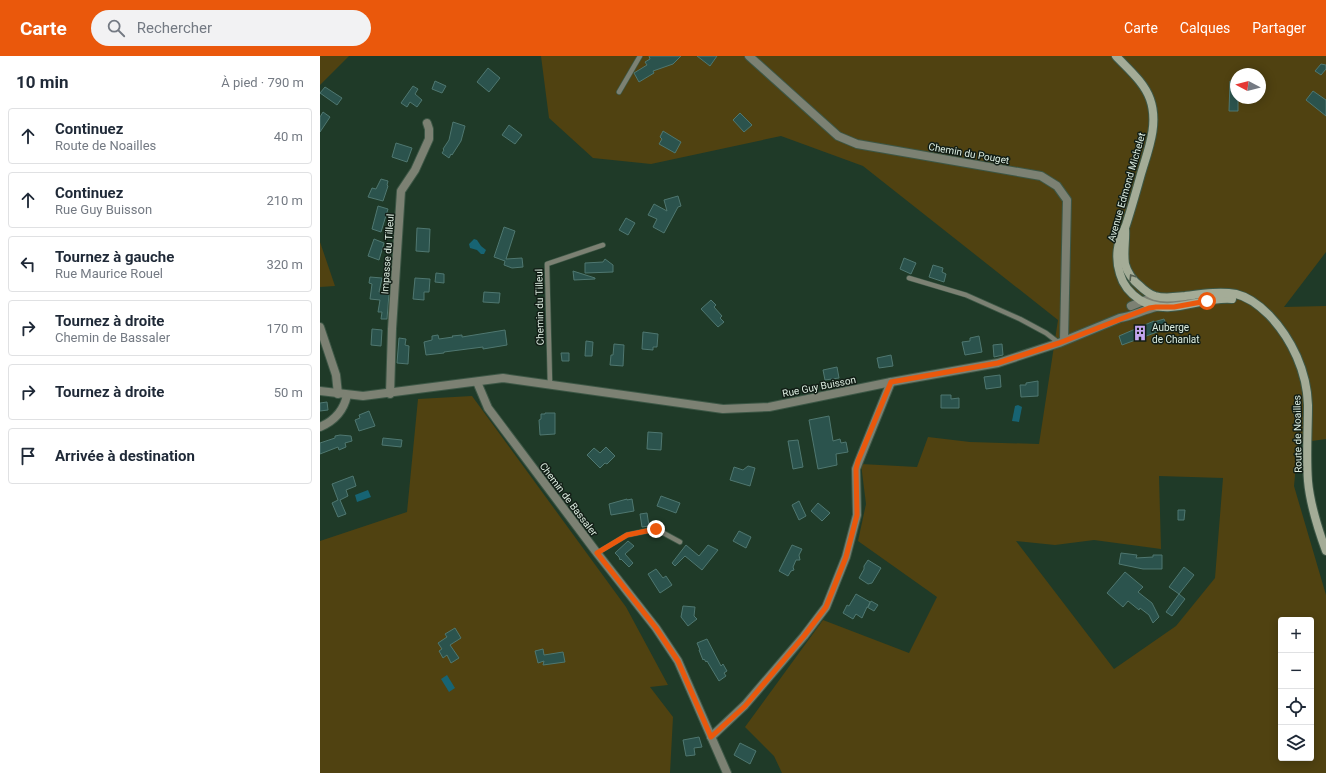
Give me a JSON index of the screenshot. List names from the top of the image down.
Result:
{
  "streets": {
    "main road": ["Avenue Edmond Michelet", "Route de Noailles"],
    "street": [
      "Chemin du Pouget",
      "Impasse du Tilleul",
      "Rue Guy Buisson",
      "Chemin de Bassaler"
    ],
    "lane": ["Chemin du Tilleul"]
  },
  "crossings": [
    ["Chemin du Pouget", "Rue Guy Buisson"],
    ["Avenue Edmond Michelet", "Route de Noailles"],
    ["Impasse du Tilleul", "Rue Guy Buisson"],
    ["Chemin du Tilleul", "Rue Guy Buisson"],
    ["Rue Guy Buisson", "Route de Noailles"],
    ["Rue Guy Buisson", "Chemin de Bassaler"]
  ],
  "places": {
    "building": ["Auberge de Chanlat"]
  },
  "north": "left",
  "page": {
    "header": "Carte",
    "search": "Rechercher",
    "nav": ["Carte", "Calques", "Partager"],
    "heading": ["10 min", "À pied · 790 m"],
    "list": [
      ["Continuez", "Route de Noailles", "40 m"],
      ["Continuez", "Rue Guy Buisson", "210 m"],
      ["Tournez à gauche", "Rue Maurice Rouel", "320 m"],
      ["Tournez à droite", "Chemin de Bassaler", "170 m"],
      ["Tournez à droite", "50 m"],
      "Arrivée à destination"
    ],
    "map_buttons": ["+", "−"]
  }
}
